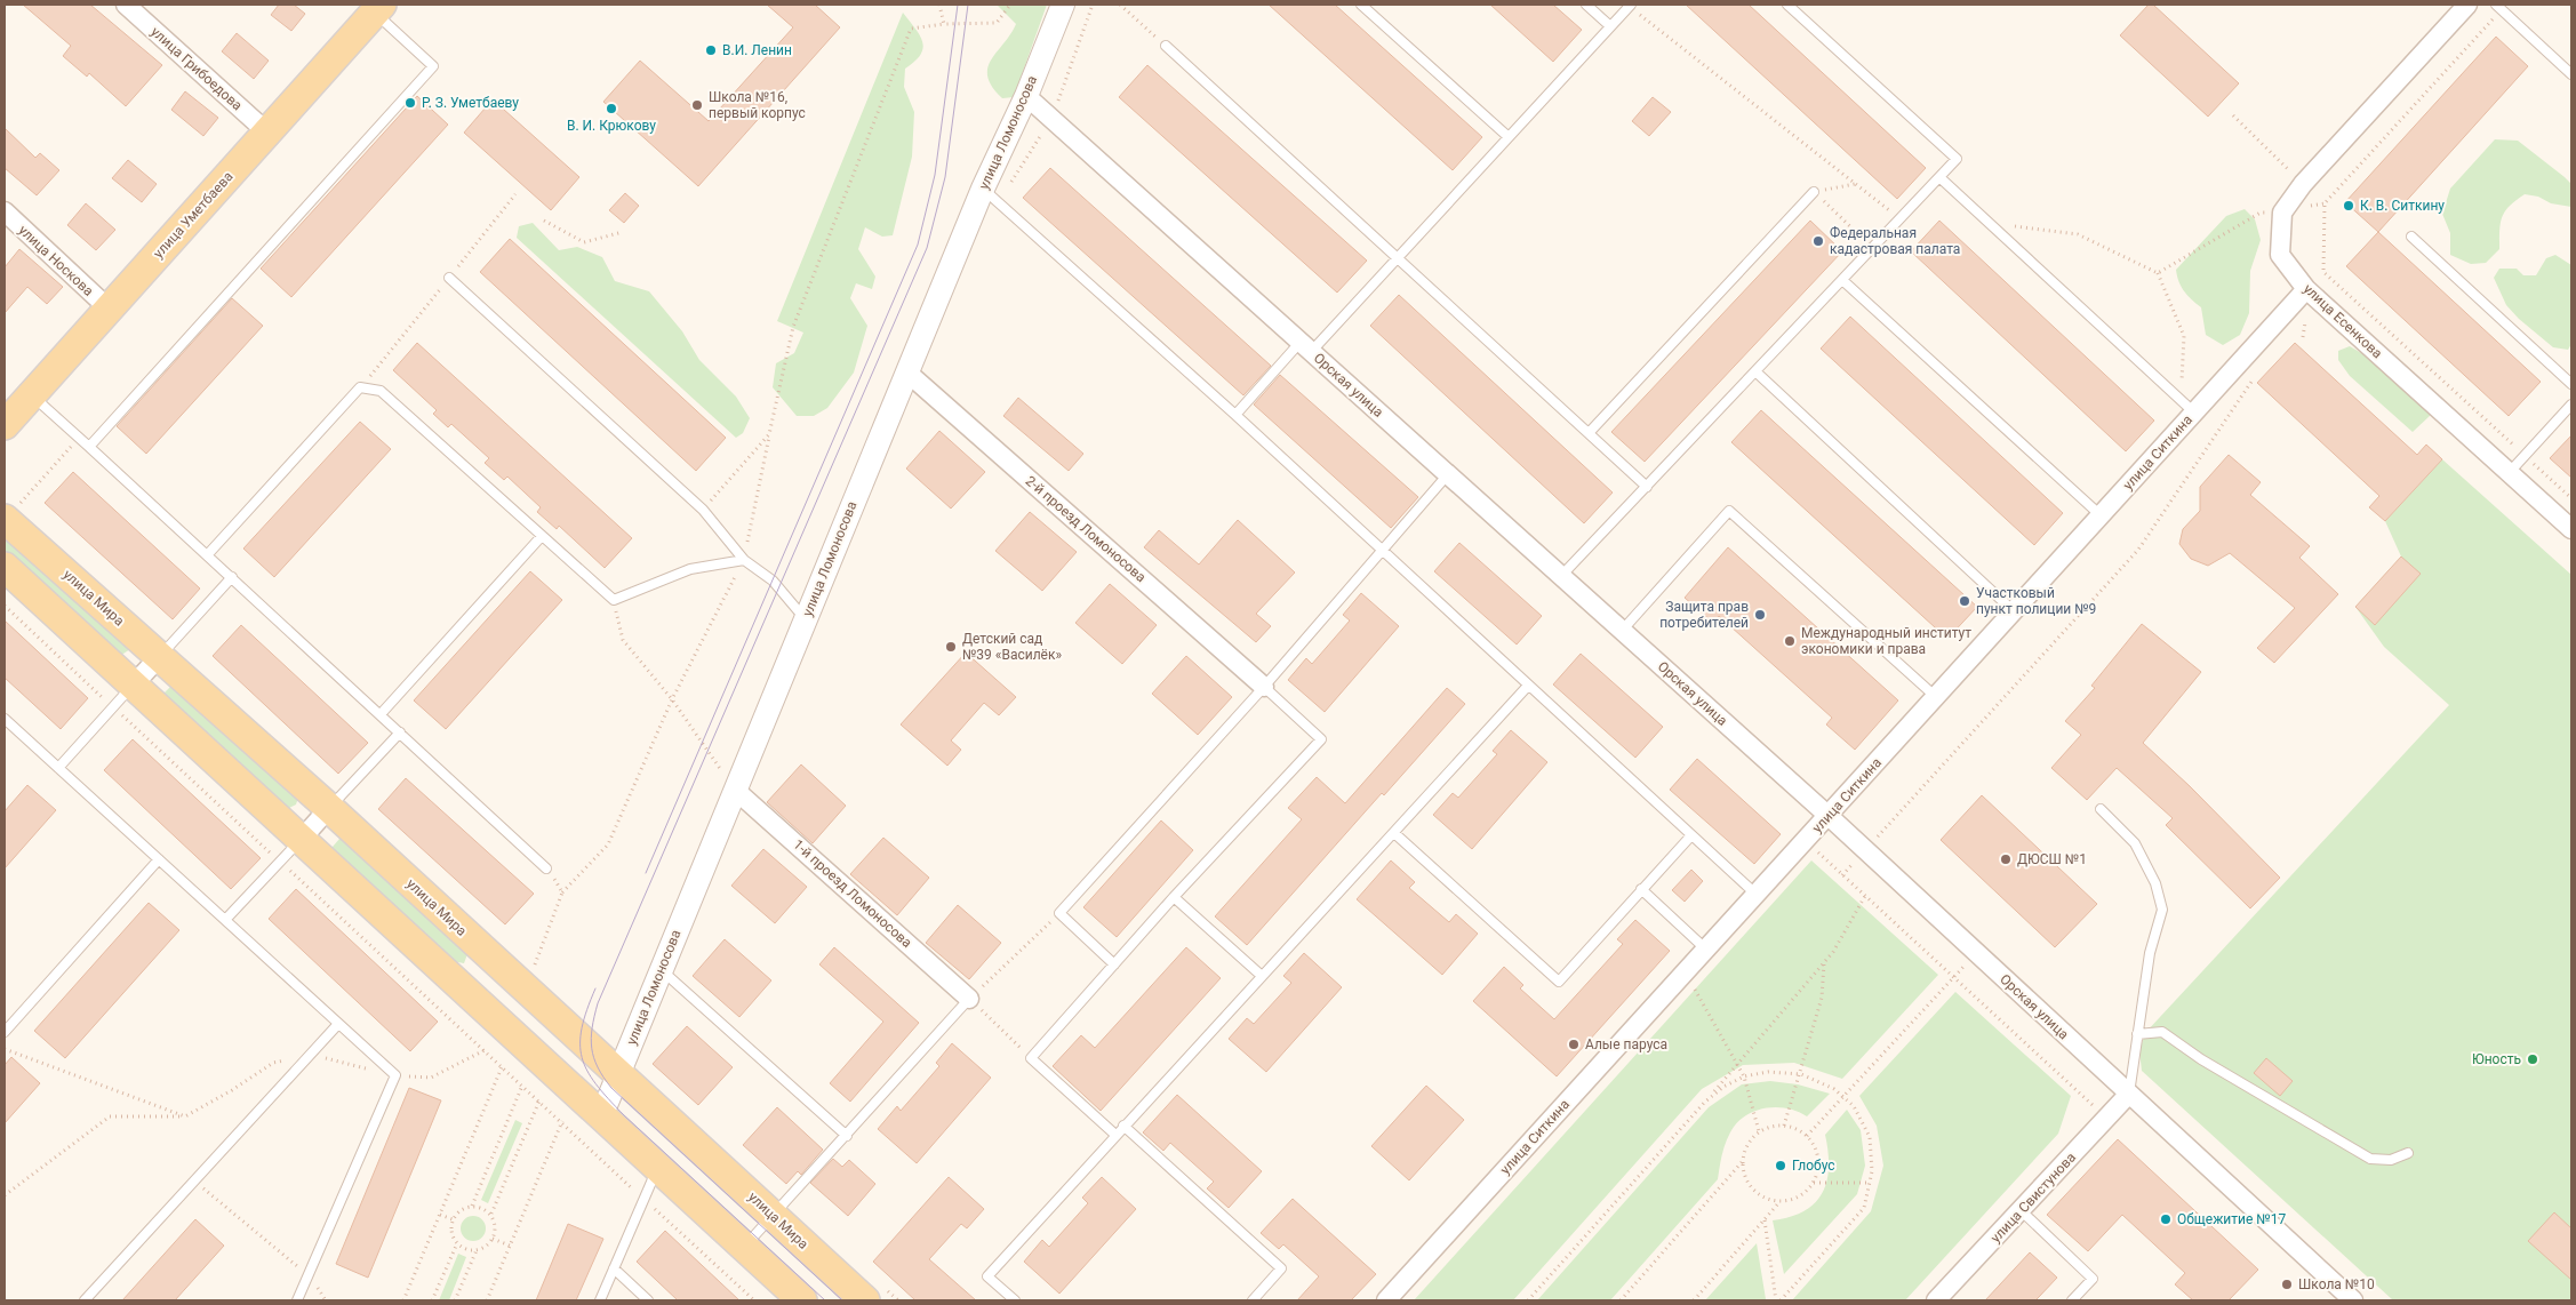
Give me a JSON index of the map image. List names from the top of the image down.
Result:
{
  "streets": {
    "main road": ["улица Уметбаева", "улица Мира"],
    "street": [
      "улица Грибоедова",
      "улица Ломоносова",
      "улица Носкова",
      "улица Есенкова",
      "Орская улица",
      "улица Ситкина",
      "2-й проезд Ломоносова",
      "1-й проезд Ломоносова",
      "улица Свистунова"
    ]
  },
  "crossings": [
    ["улица Грибоедова", "улица Уметбаева"],
    ["улица Ломоносова", "Орская улица"],
    ["улица Ломоносова", "2-й проезд Ломоносова"],
    ["улица Ломоносова", "улица Мира"],
    ["улица Ломоносова", "1-й проезд Ломоносова"],
    ["улица Уметбаева", "улица Носкова"],
    ["улица Есенкова", "улица Ситкина"],
    ["Орская улица", "улица Ситкина"],
    ["Орская улица", "улица Свистунова"]
  ],
  "places": [
    "В.И. Ленин",
    "Р. З. Уметбаеву",
    "Школа №16, первый корпус",
    "В. И. Крюкову",
    "К. В. Ситкину",
    "Федеральная кадастровая палата",
    "Участковый пункт полиции №9",
    "Защита прав потребителей",
    "Международный институт экономики и права",
    "Детский сад №39 «Василёк»",
    "ДЮСШ №1",
    "Алые паруса",
    "Юность",
    "Глобус",
    "Общежитие №17",
    "Школа №10"
  ]
}
